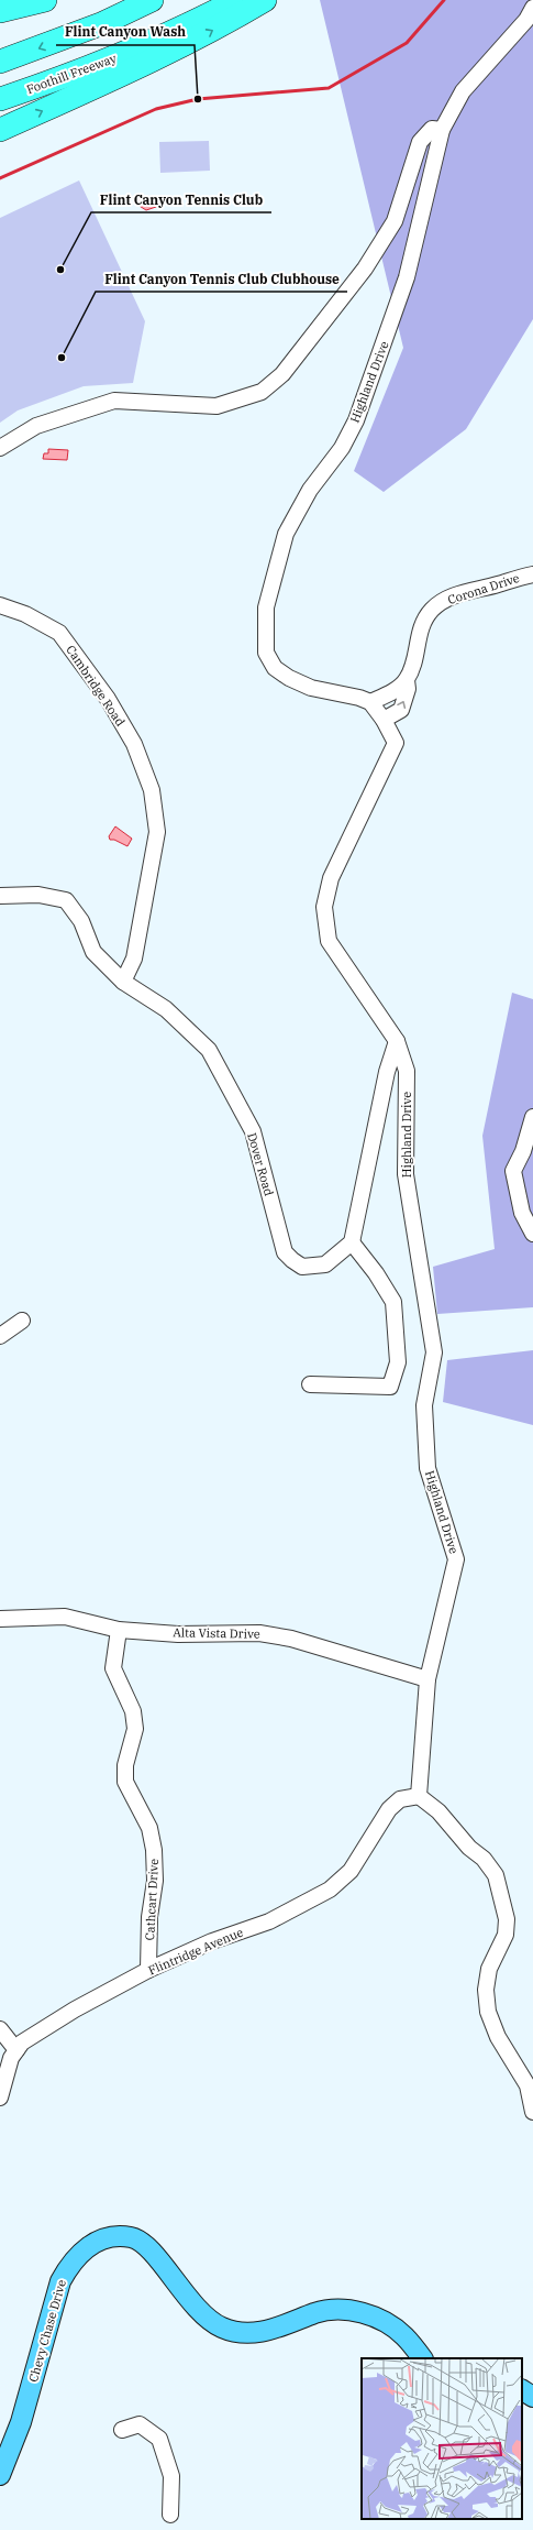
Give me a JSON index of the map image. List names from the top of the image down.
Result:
{
  "streets": {
    "highway": ["Foothill Freeway"],
    "main road": ["Chevy Chase Drive"],
    "street": [
      "Highland Drive",
      "Corona Drive",
      "Cambridge Road",
      "Dover Road",
      "Alta Vista Drive",
      "Cathcart Drive",
      "Flintridge Avenue"
    ]
  },
  "crossings": [
    ["Highland Drive", "Corona Drive"],
    ["Highland Drive", "Alta Vista Drive"],
    ["Highland Drive", "Flintridge Avenue"],
    ["Cambridge Road", "Dover Road"],
    ["Alta Vista Drive", "Cathcart Drive"],
    ["Cathcart Drive", "Flintridge Avenue"]
  ],
  "places": ["Flint Canyon Wash", "Flint Canyon Tennis Club", "Flint Canyon Tennis Club Clubhouse"]
}
